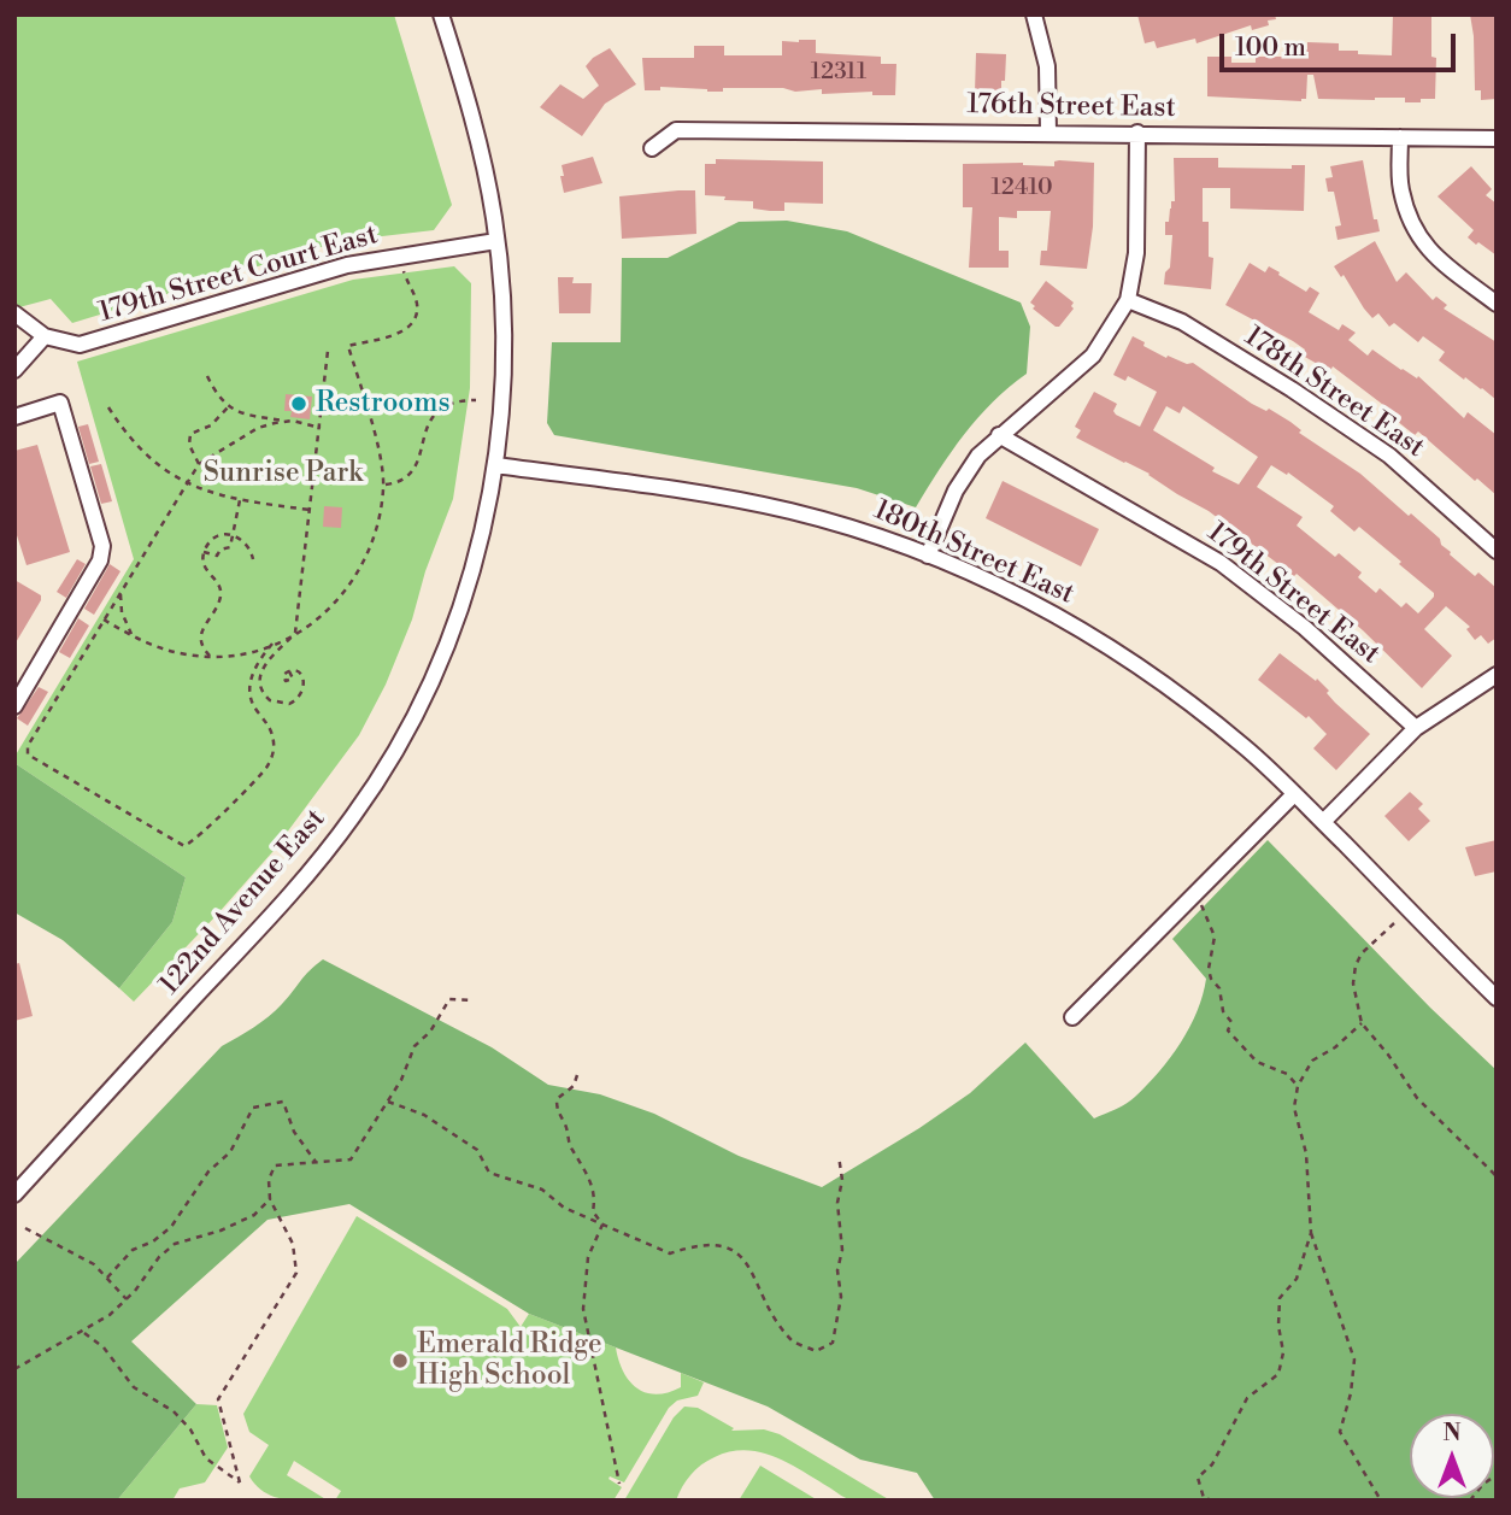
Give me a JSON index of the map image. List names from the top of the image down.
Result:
{
  "streets": {
    "street": [
      "176th Street East",
      "179th Street Court East",
      "178th Street East",
      "180th Street East",
      "179th Street East",
      "122nd Avenue East"
    ]
  },
  "crossings": [
    ["179th Street Court East", "122nd Avenue East"],
    ["180th Street East", "122nd Avenue East"]
  ],
  "parks": ["Sunrise Park"],
  "places": ["Restrooms", "Emerald Ridge High School"],
  "house_numbers": ["12311", "12410"],
  "scale_bar": "100 m",
  "north": "top"
}
